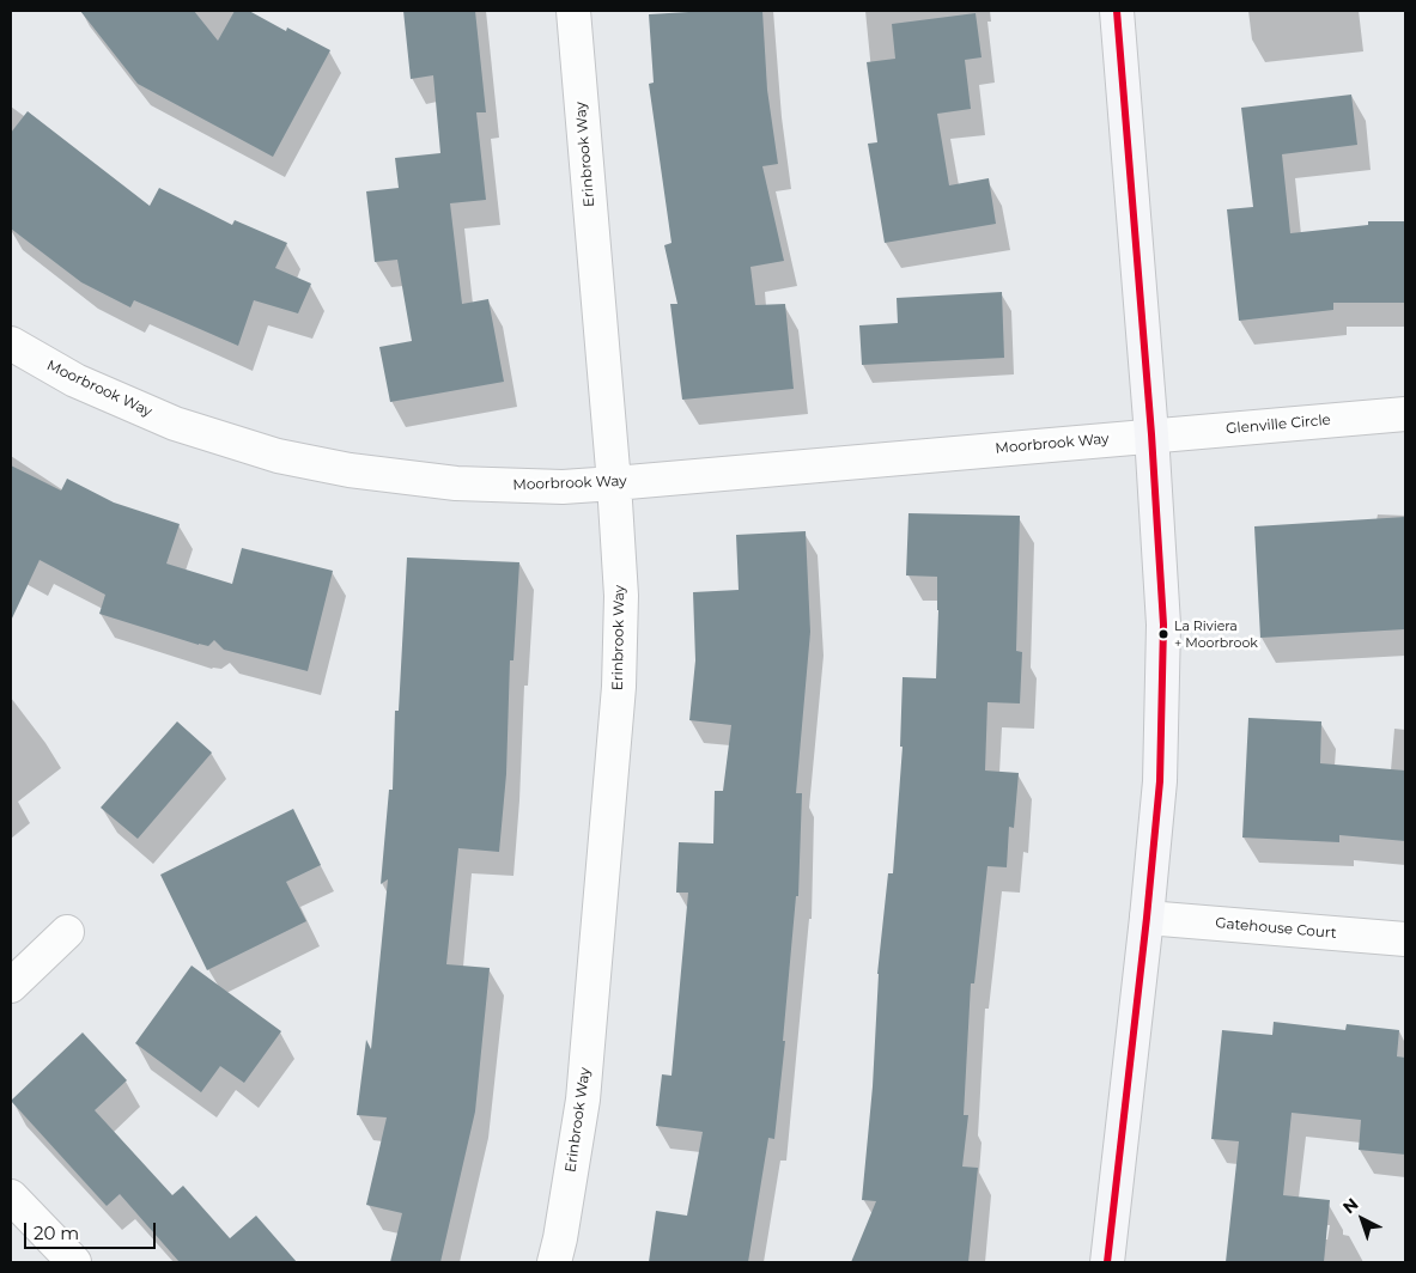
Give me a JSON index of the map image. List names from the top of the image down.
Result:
{
  "streets": {
    "street": [
      "Erinbrook Way",
      "Moorbrook Way",
      "Glenville Circle",
      "Gatehouse Court"
    ]
  },
  "crossings": [
    ["Erinbrook Way", "Moorbrook Way"],
    ["Moorbrook Way", "Glenville Circle"]
  ],
  "places": ["La Riviera + Moorbrook"],
  "scale_bar": "20 m",
  "north": "top left"
}
